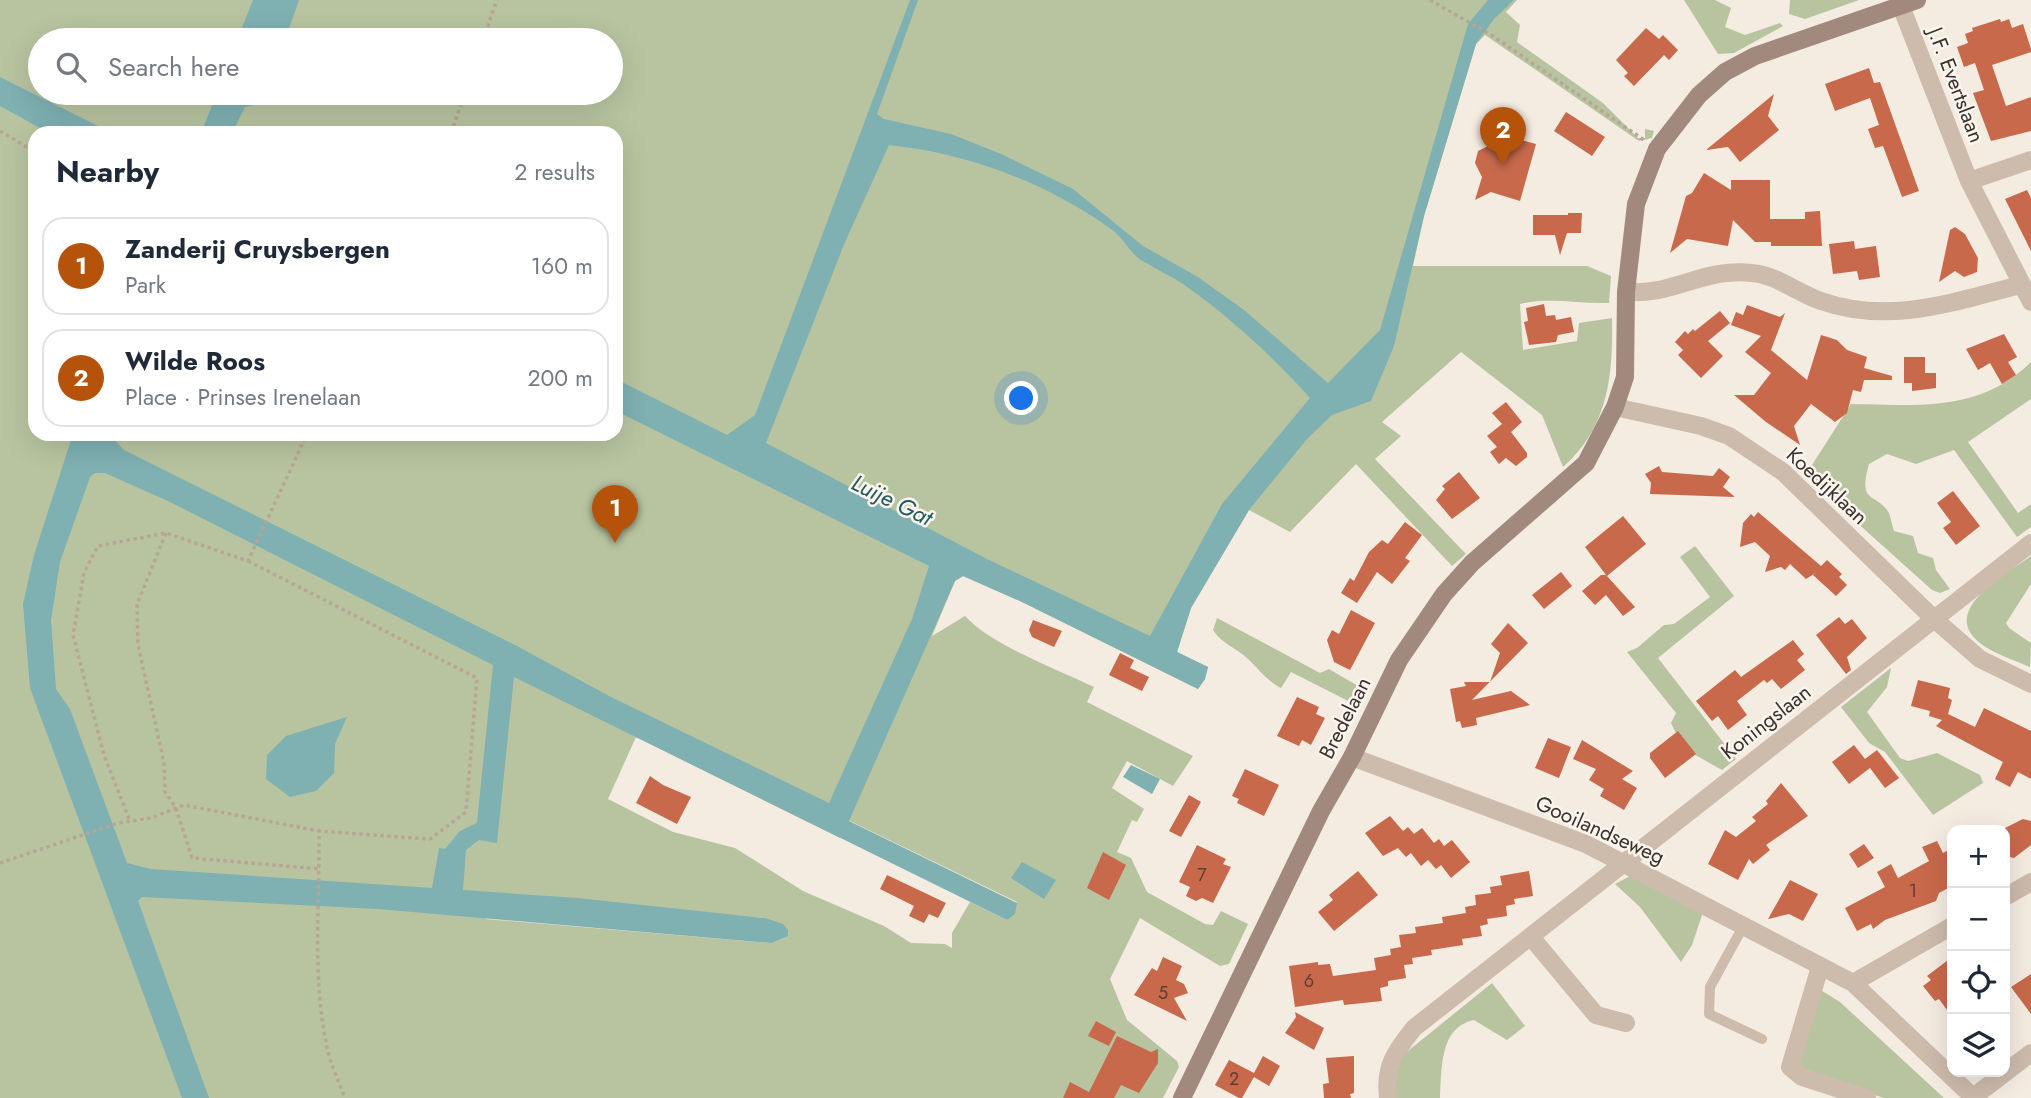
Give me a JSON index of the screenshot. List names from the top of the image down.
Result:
{
  "streets": {
    "main road": ["Bredelaan"],
    "street": [
      "J.F. Evertslaan",
      "Koedijklaan",
      "Koningslaan",
      "Gooilandseweg"
    ]
  },
  "crossings": [
    ["Koedijklaan", "Bredelaan"],
    ["Koedijklaan", "Koningslaan"],
    ["Bredelaan", "Gooilandseweg"],
    ["Koningslaan", "Gooilandseweg"]
  ],
  "water": ["Luije Gat"],
  "house_numbers": [
    "7",
    "1",
    "6",
    "5",
    "2"
  ],
  "page": {
    "search": "Search here",
    "pins": ["2", "1"],
    "heading": ["Nearby", "2 results"],
    "list": [
      {
        "mark": "1",
        "name": "Zanderij Cruysbergen",
        "note": "Park",
        "value": "160 m"
      },
      {
        "mark": "2",
        "name": "Wilde Roos",
        "note": "Place · Prinses Irenelaan",
        "value": "200 m"
      }
    ],
    "map_buttons": ["+", "−"]
  }
}
